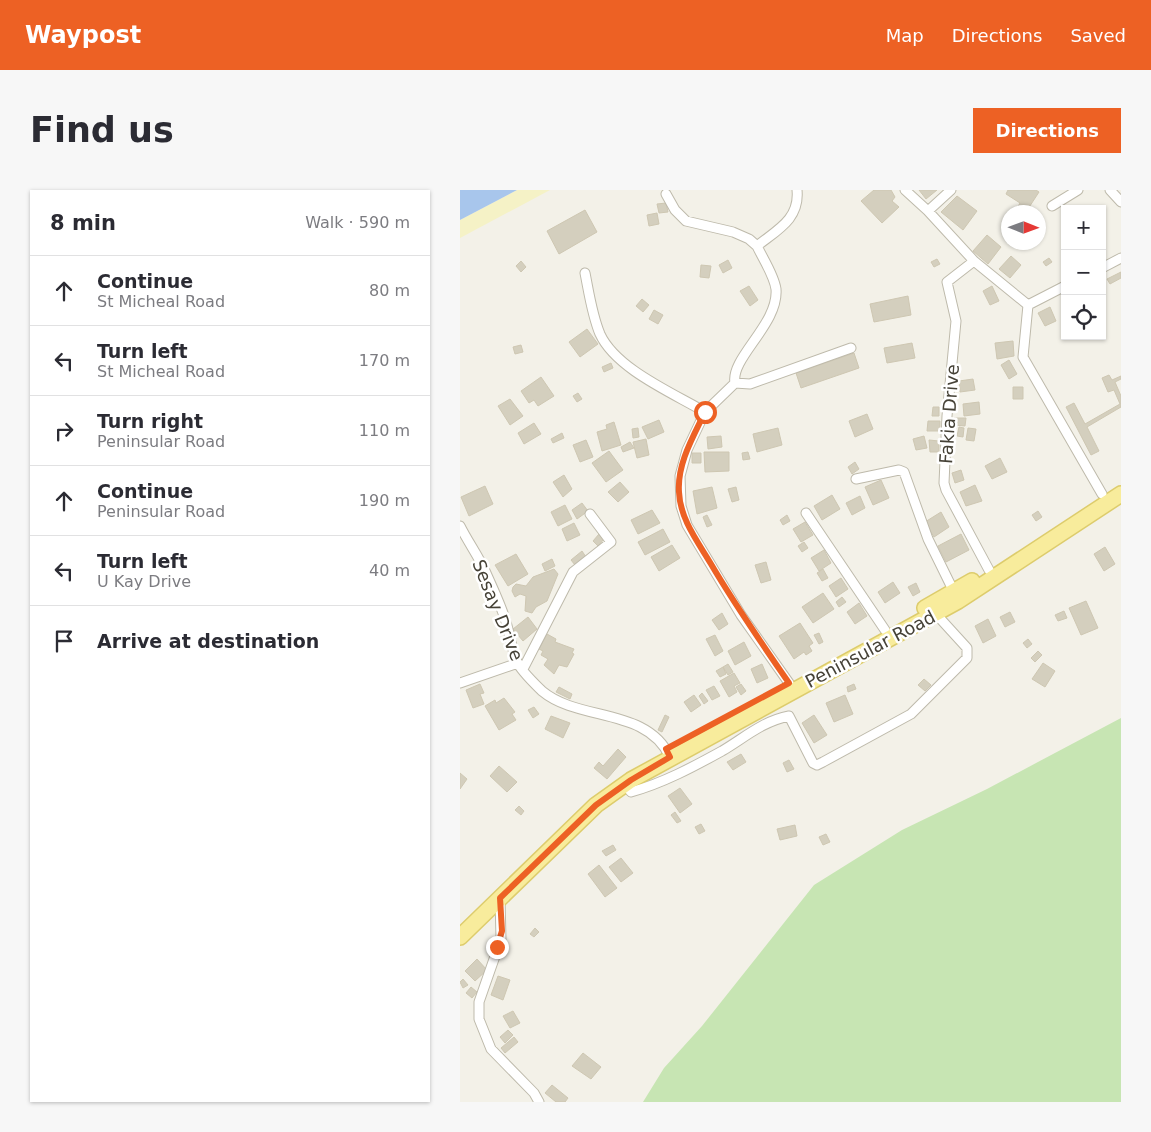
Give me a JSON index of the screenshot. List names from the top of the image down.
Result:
{
  "streets": {
    "main road": ["Peninsular Road"],
    "street": ["Fakia Drive", "Sesay Drive"]
  },
  "crossings": [
    ["Fakia Drive", "Peninsular Road"],
    ["Sesay Drive", "Peninsular Road"]
  ],
  "north": "right",
  "page": {
    "header": "Waypost",
    "nav": ["Map", "Directions", "Saved"],
    "buttons": "Directions",
    "title": "Find us",
    "heading": ["8 min", "Walk · 590 m"],
    "map_buttons": ["+", "−"],
    "list": [
      ["Continue", "St Micheal Road", "80 m"],
      ["Turn left", "St Micheal Road", "170 m"],
      ["Turn right", "Peninsular Road", "110 m"],
      ["Continue", "Peninsular Road", "190 m"],
      ["Turn left", "U Kay Drive", "40 m"],
      "Arrive at destination"
    ]
  }
}
